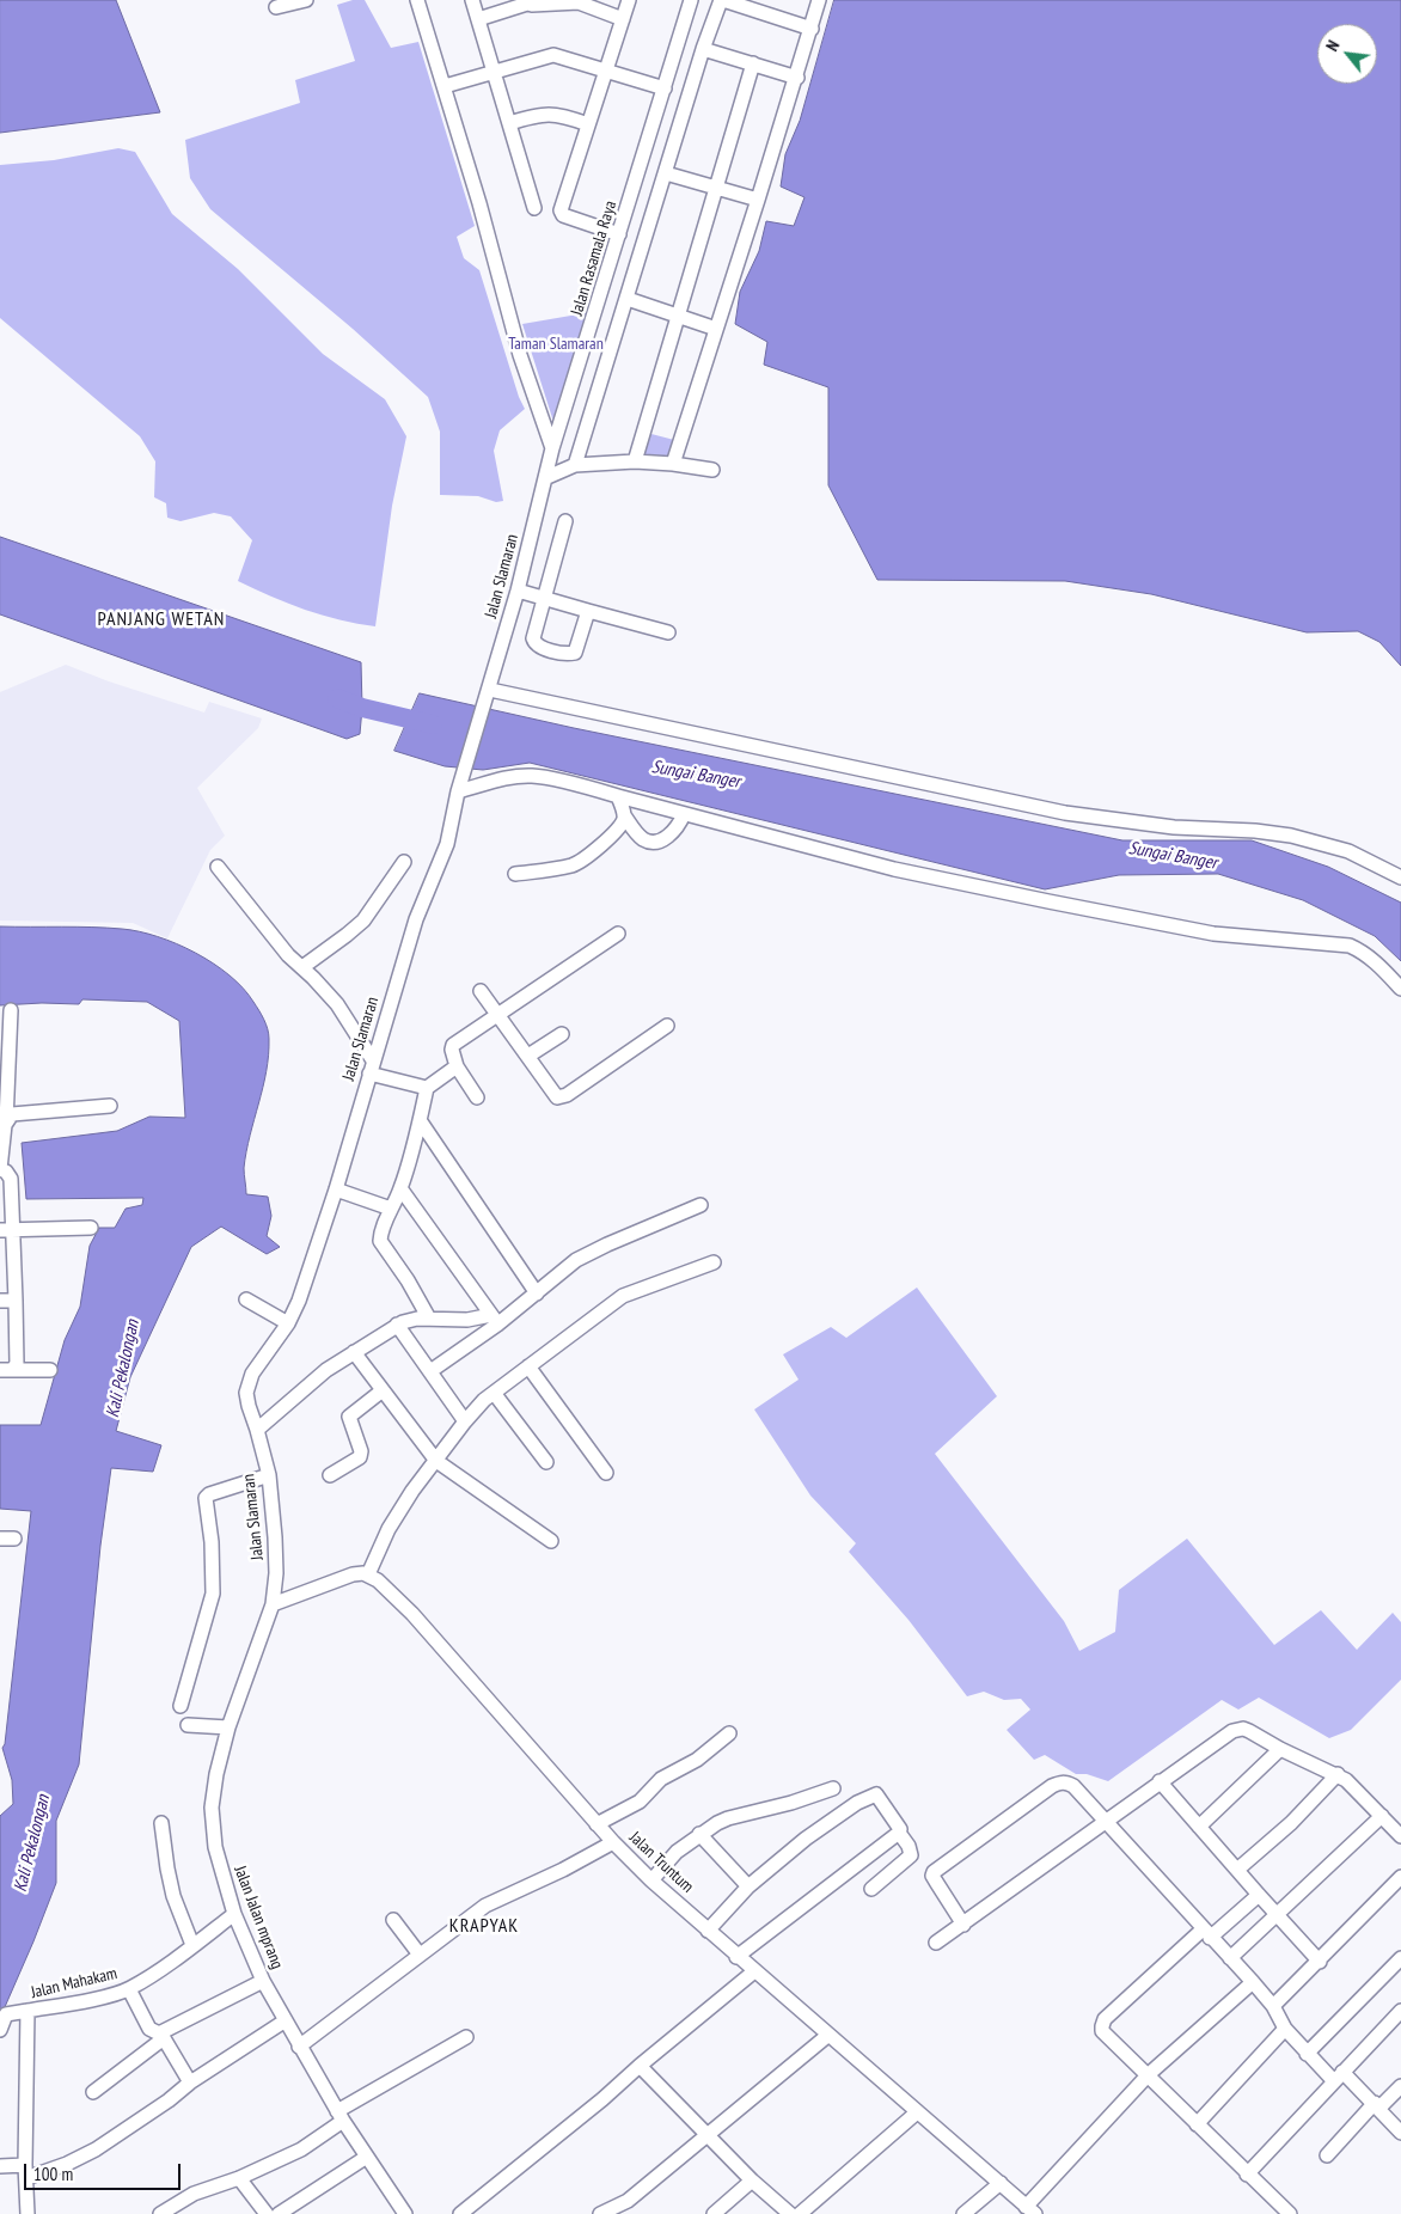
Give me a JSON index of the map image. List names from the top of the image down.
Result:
{
  "streets": {
    "street": [
      "Jalan Rasamala Raya",
      "Jalan Slamaran",
      "Jalan Truntum",
      "Jalan Jalan mprang",
      "Jalan Mahakam"
    ]
  },
  "crossings": [
    ["Jalan Rasamala Raya", "Jalan Slamaran"],
    ["Jalan Slamaran", "Jalan Jalan mprang"],
    ["Jalan Jalan mprang", "Jalan Mahakam"]
  ],
  "districts": ["PANJANG WETAN", "KRAPYAK"],
  "water": ["Sungai Banger", "Kali Pekalongan"],
  "parks": ["Taman Slamaran"],
  "scale_bar": "100 m",
  "north": "top left"
}
